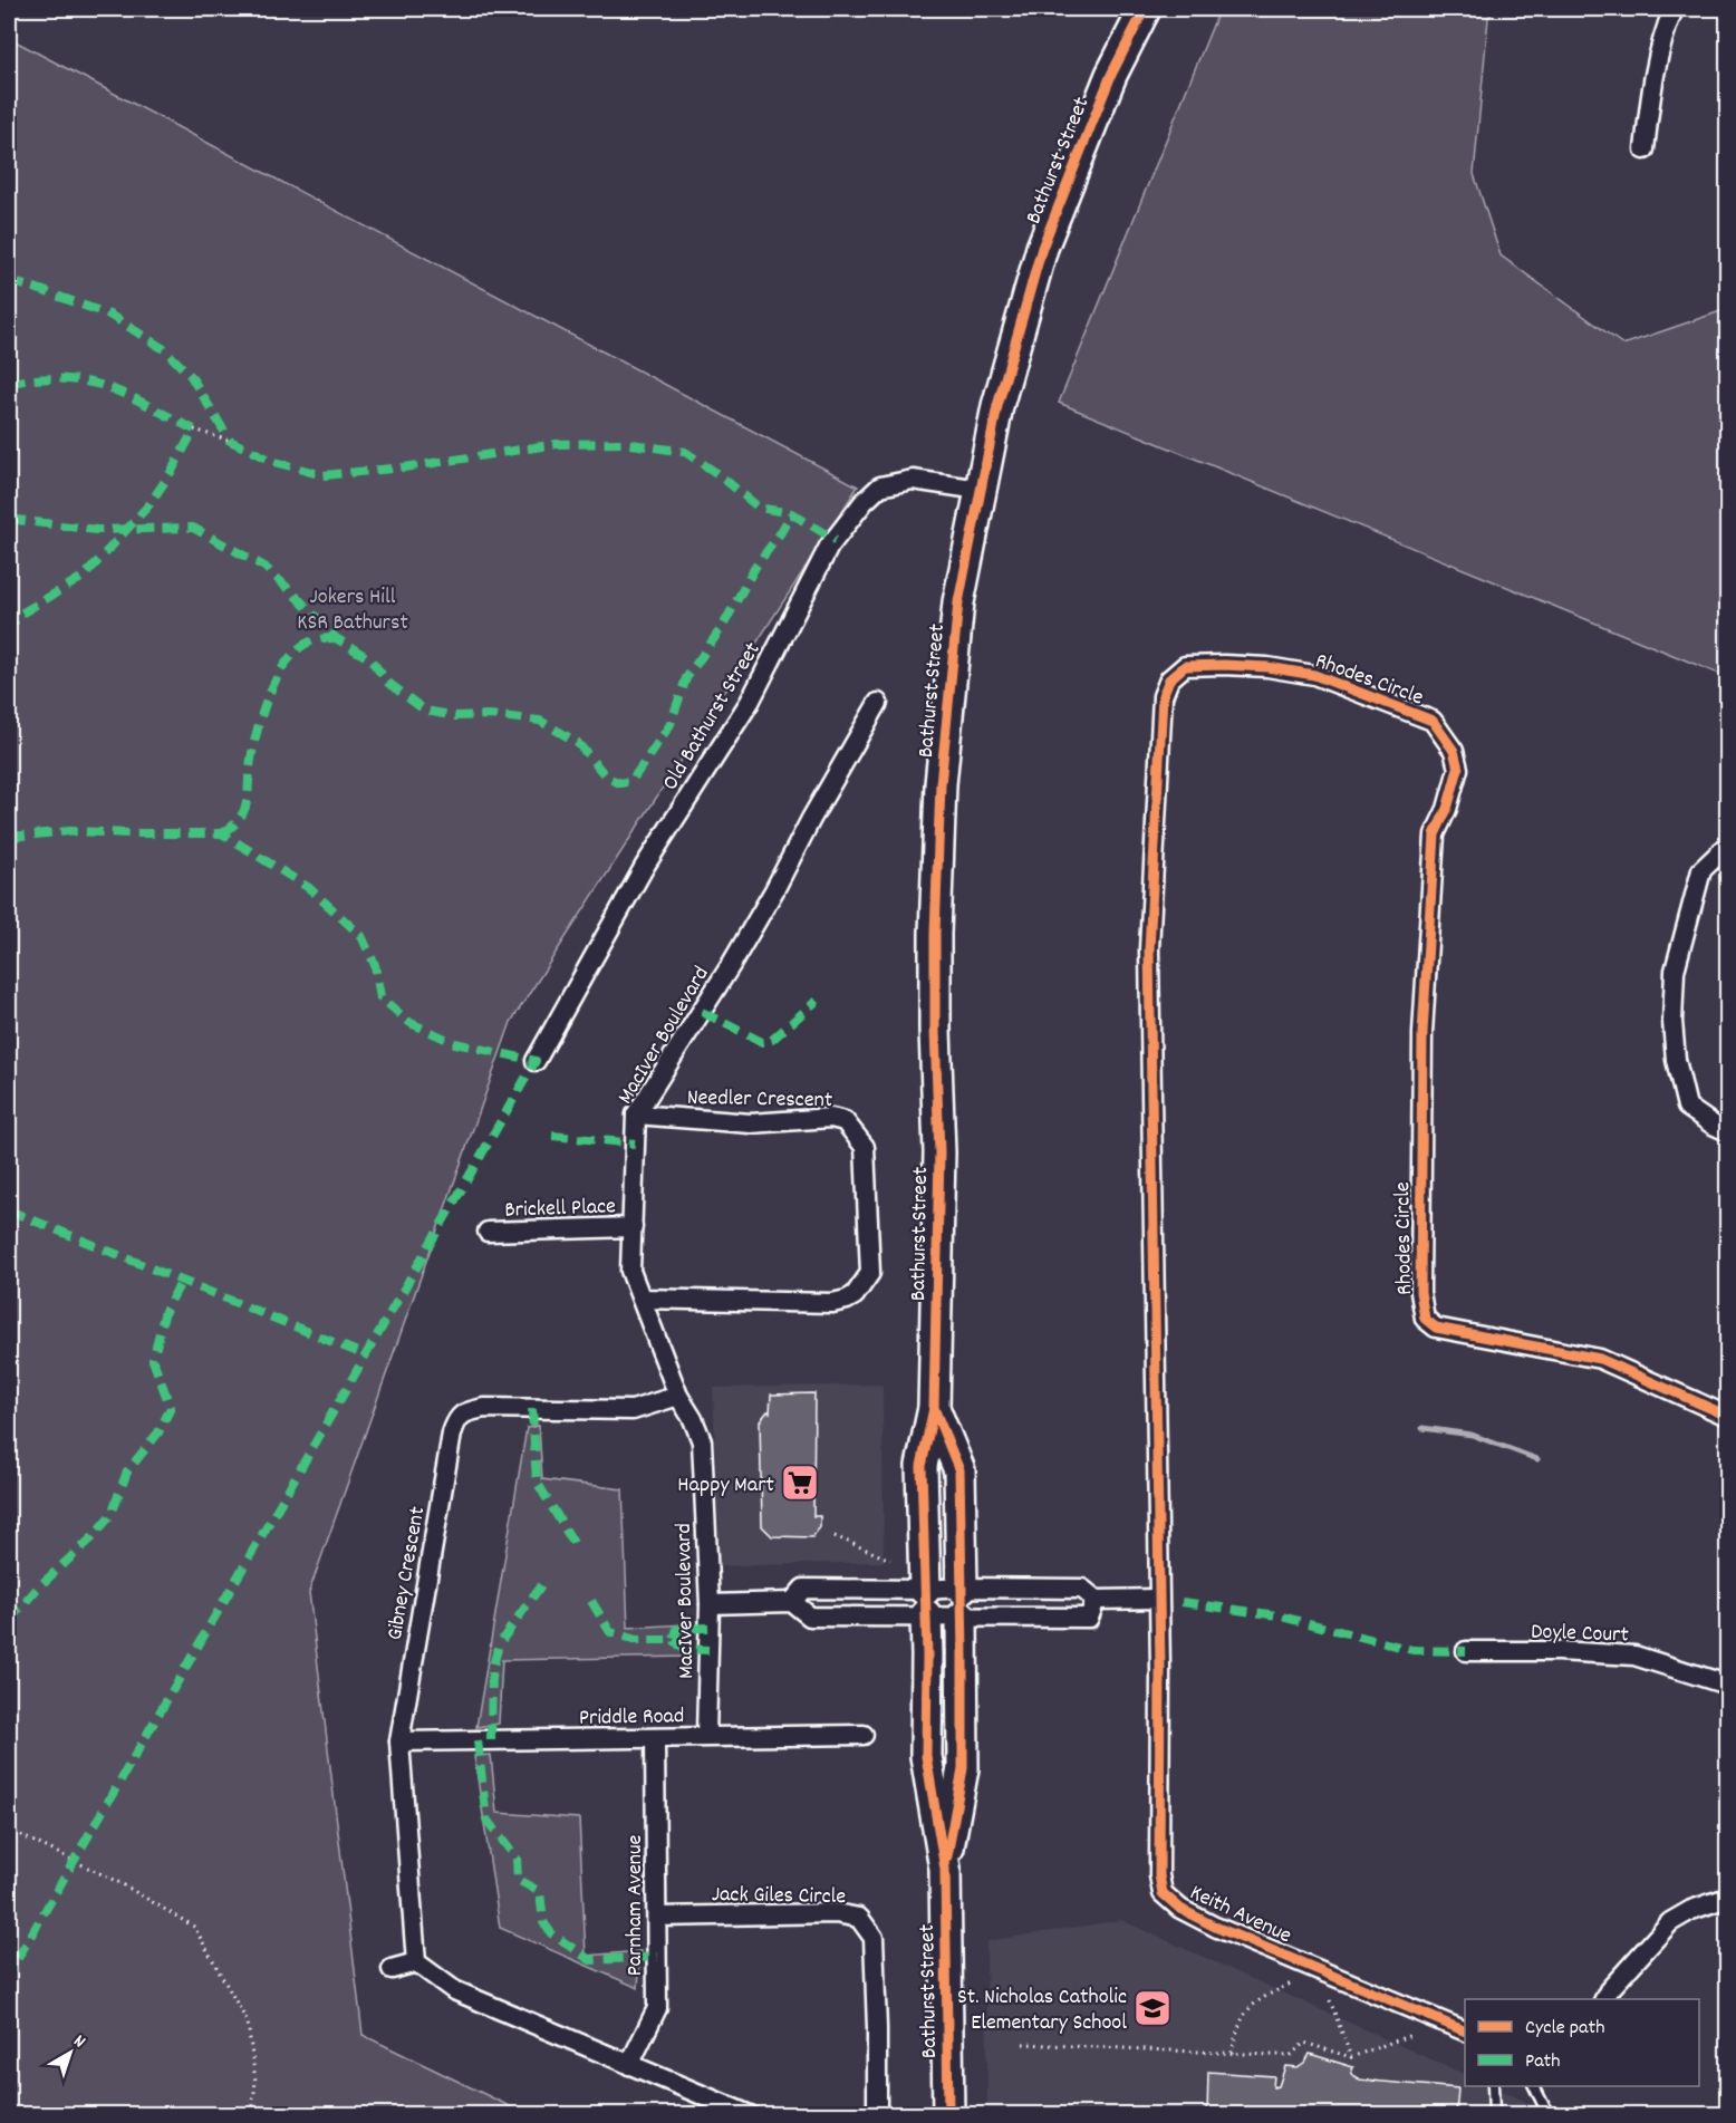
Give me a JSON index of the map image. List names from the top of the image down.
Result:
{
  "streets": {
    "main road": ["Bathurst Street"],
    "street": [
      "Rhodes Circle",
      "Old Bathurst Street",
      "MacIver Boulevard",
      "Needler Crescent",
      "Brickell Place",
      "Gibney Crescent",
      "Doyle Court",
      "Priddle Road",
      "Jack Giles Circle",
      "Parnham Avenue",
      "Keith Avenue"
    ]
  },
  "crossings": [
    ["Bathurst Street", "Old Bathurst Street"],
    ["Rhodes Circle", "Keith Avenue"],
    ["MacIver Boulevard", "Needler Crescent"],
    ["MacIver Boulevard", "Brickell Place"],
    ["MacIver Boulevard", "Gibney Crescent"],
    ["MacIver Boulevard", "Priddle Road"],
    ["Gibney Crescent", "Priddle Road"],
    ["Priddle Road", "Parnham Avenue"],
    ["Jack Giles Circle", "Parnham Avenue"]
  ],
  "parks": ["Jokers Hill KSR Bathurst"],
  "places": {
    "supermarket": ["Happy Mart"],
    "school or university": ["St. Nicholas Catholic Elementary School"]
  },
  "legend": ["Cycle path", "Path"],
  "north": "top right"
}
